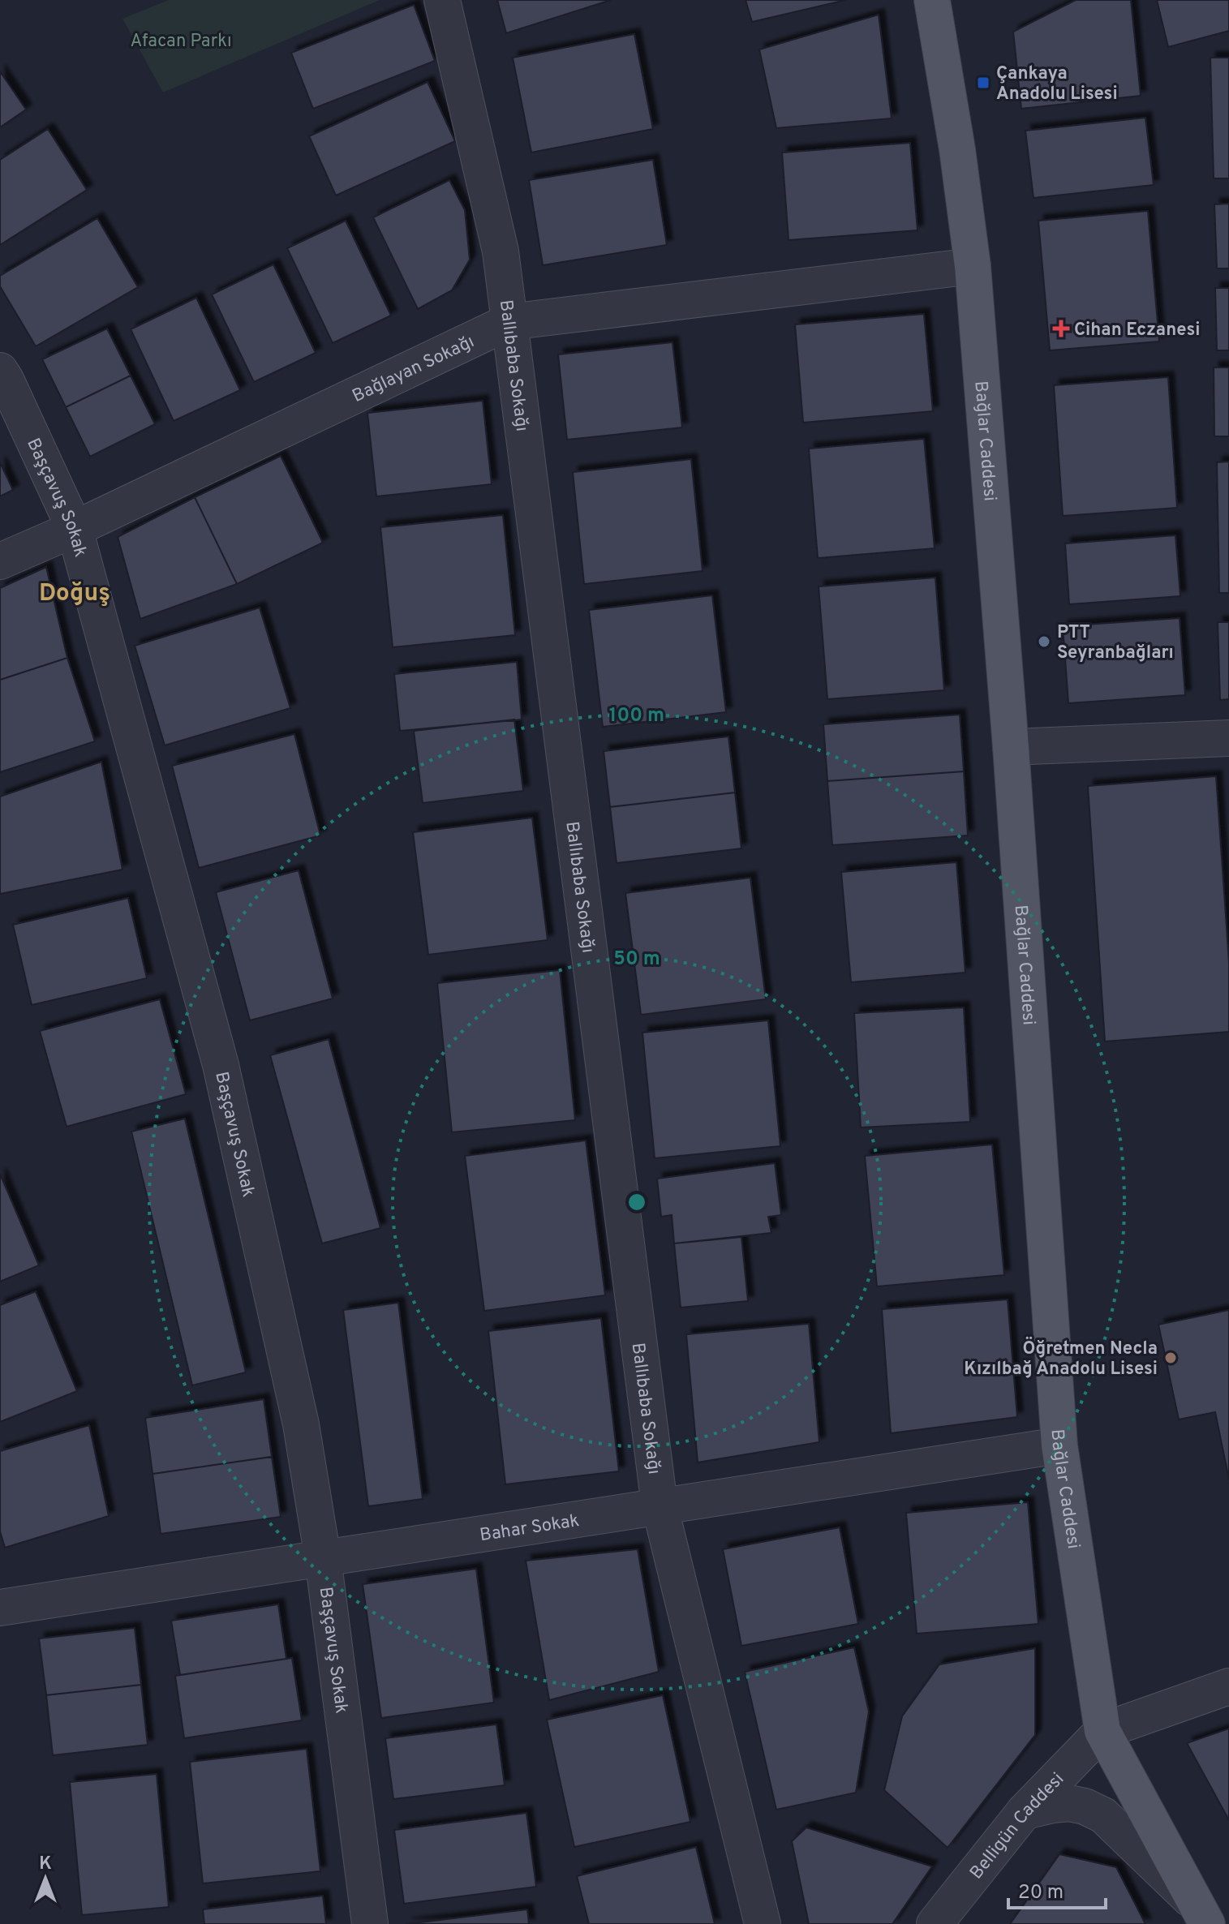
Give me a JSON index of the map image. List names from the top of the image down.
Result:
{
  "streets": {
    "main road": ["Bağlar Caddesi"],
    "street": [
      "Ballıbaba Sokağı",
      "Bağlayan Sokağı",
      "Başçavuş Sokak",
      "Bahar Sokak",
      "Belligün Caddesi"
    ]
  },
  "crossings": [
    ["Ballıbaba Sokağı", "Bağlayan Sokağı"],
    ["Ballıbaba Sokağı", "Bahar Sokak"],
    ["Bağlayan Sokağı", "Bağlar Caddesi"],
    ["Bağlayan Sokağı", "Başçavuş Sokak"],
    ["Bağlar Caddesi", "Bahar Sokak"],
    ["Bağlar Caddesi", "Belligün Caddesi"],
    ["Başçavuş Sokak", "Bahar Sokak"]
  ],
  "districts": ["Doğuş"],
  "parks": ["Afacan Parkı"],
  "places": {
    "transit": ["Çankaya Anadolu Lisesi"],
    "health": ["Cihan Eczanesi"],
    "other": ["PTT Seyranbağları", "Öğretmen Necla Kızılbağ Anadolu Lisesi"]
  },
  "scale_bar": "20 m",
  "north": "top",
  "rings": ["100 m", "50 m"]
}
